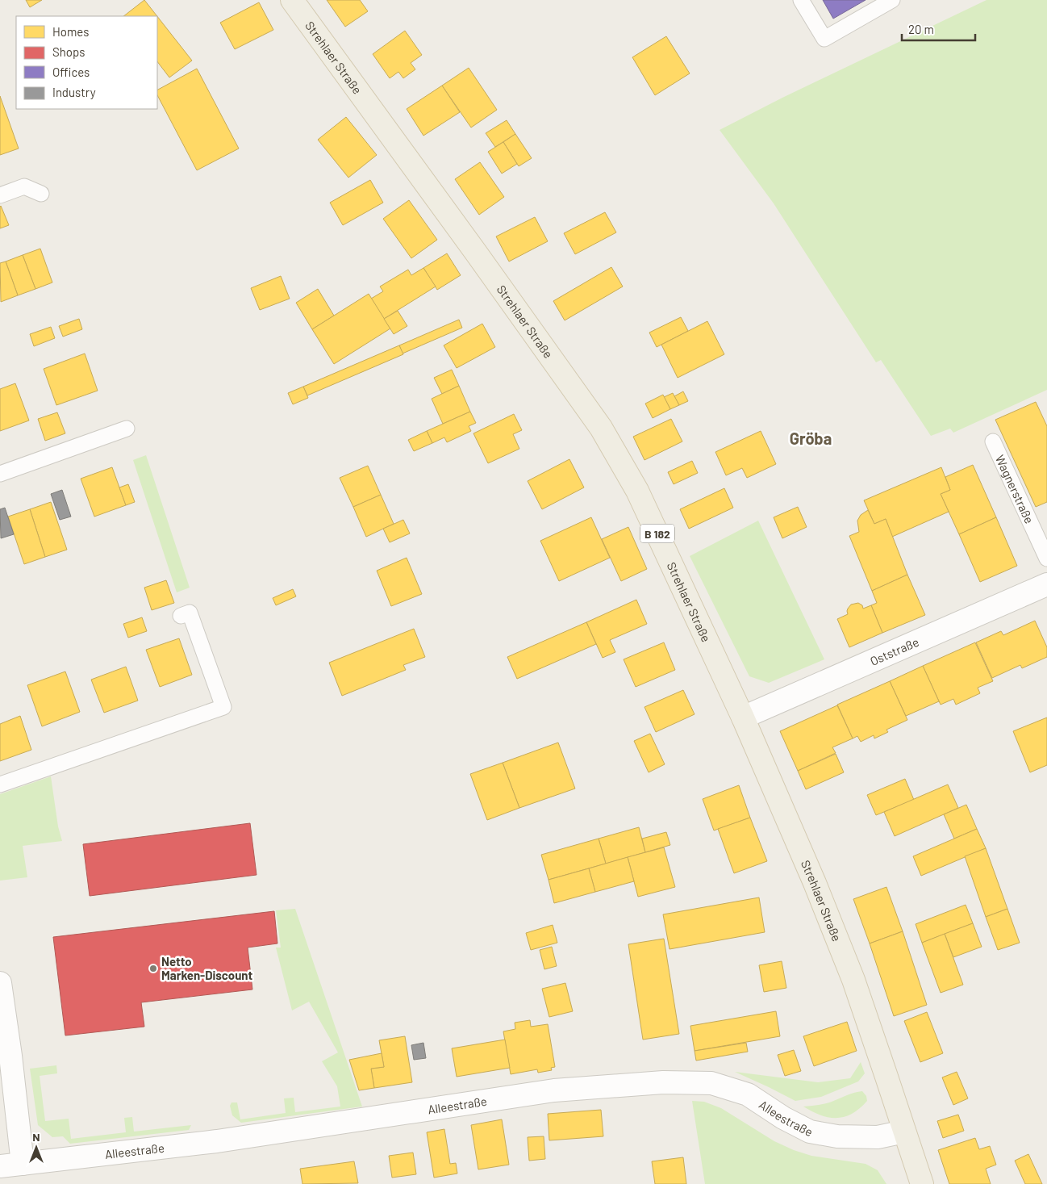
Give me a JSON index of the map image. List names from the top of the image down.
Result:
{
  "streets": {
    "main road": ["Strehlaer Straße", "B 182"],
    "street": ["Oststraße", "Alleestraße"],
    "lane": ["Wagnerstraße"]
  },
  "crossings": [
    ["Strehlaer Straße", "Oststraße"],
    ["Strehlaer Straße", "Alleestraße"]
  ],
  "districts": ["Gröba"],
  "places": ["Netto Marken-Discount"],
  "legend": [
    "Homes",
    "Shops",
    "Offices",
    "Industry"
  ],
  "scale_bar": "20 m",
  "north": "top"
}
